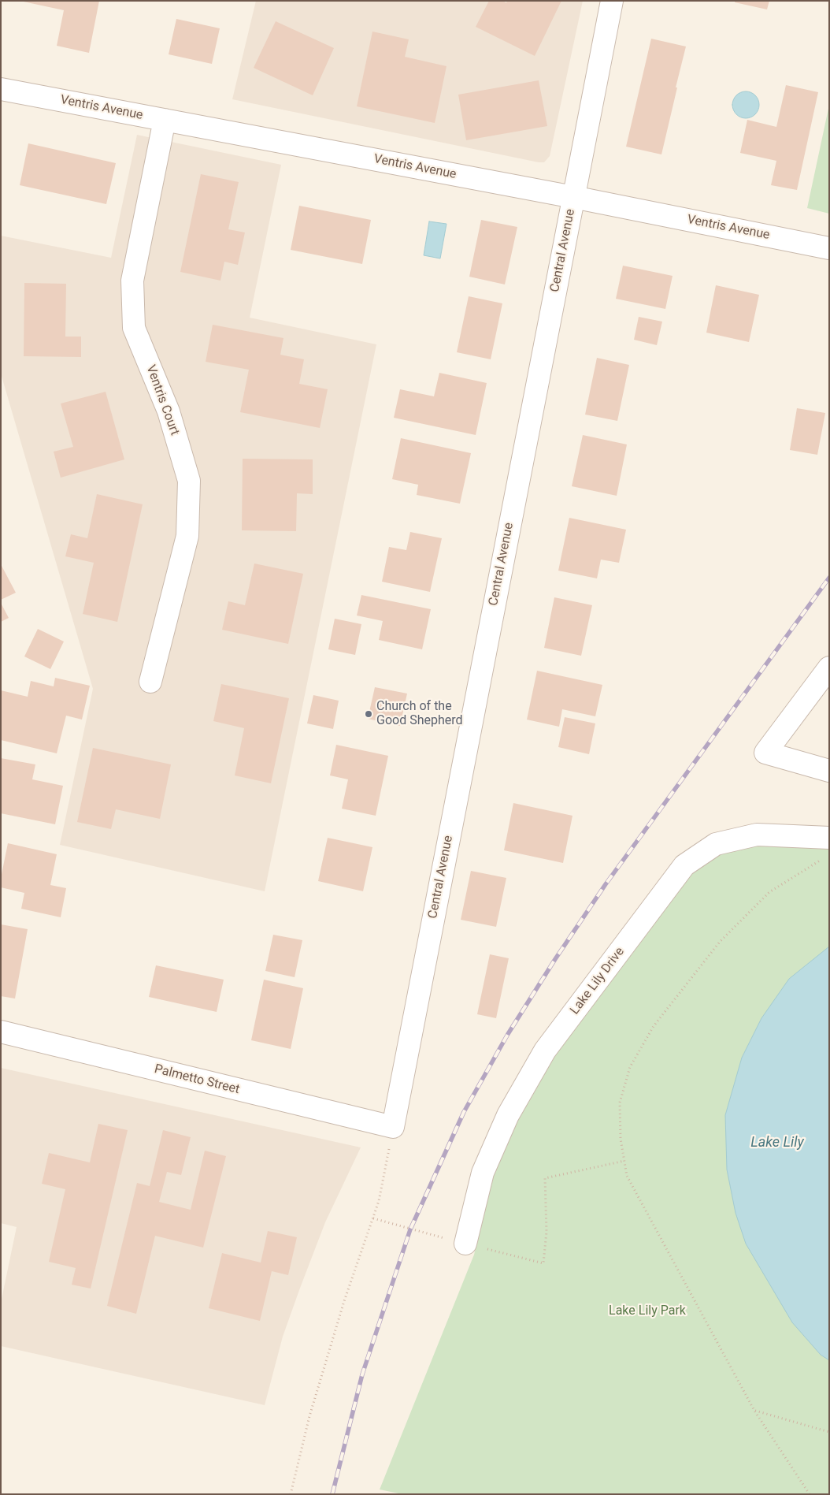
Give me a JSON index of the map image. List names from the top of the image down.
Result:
{
  "streets": {
    "street": [
      "Ventris Avenue",
      "Central Avenue",
      "Ventris Court",
      "Lake Lily Drive",
      "Palmetto Street"
    ]
  },
  "crossings": [
    ["Ventris Avenue", "Central Avenue"],
    ["Ventris Avenue", "Ventris Court"],
    ["Central Avenue", "Palmetto Street"]
  ],
  "water": ["Lake Lily"],
  "parks": ["Lake Lily Park"],
  "places": ["Church of the Good Shepherd"]
}
